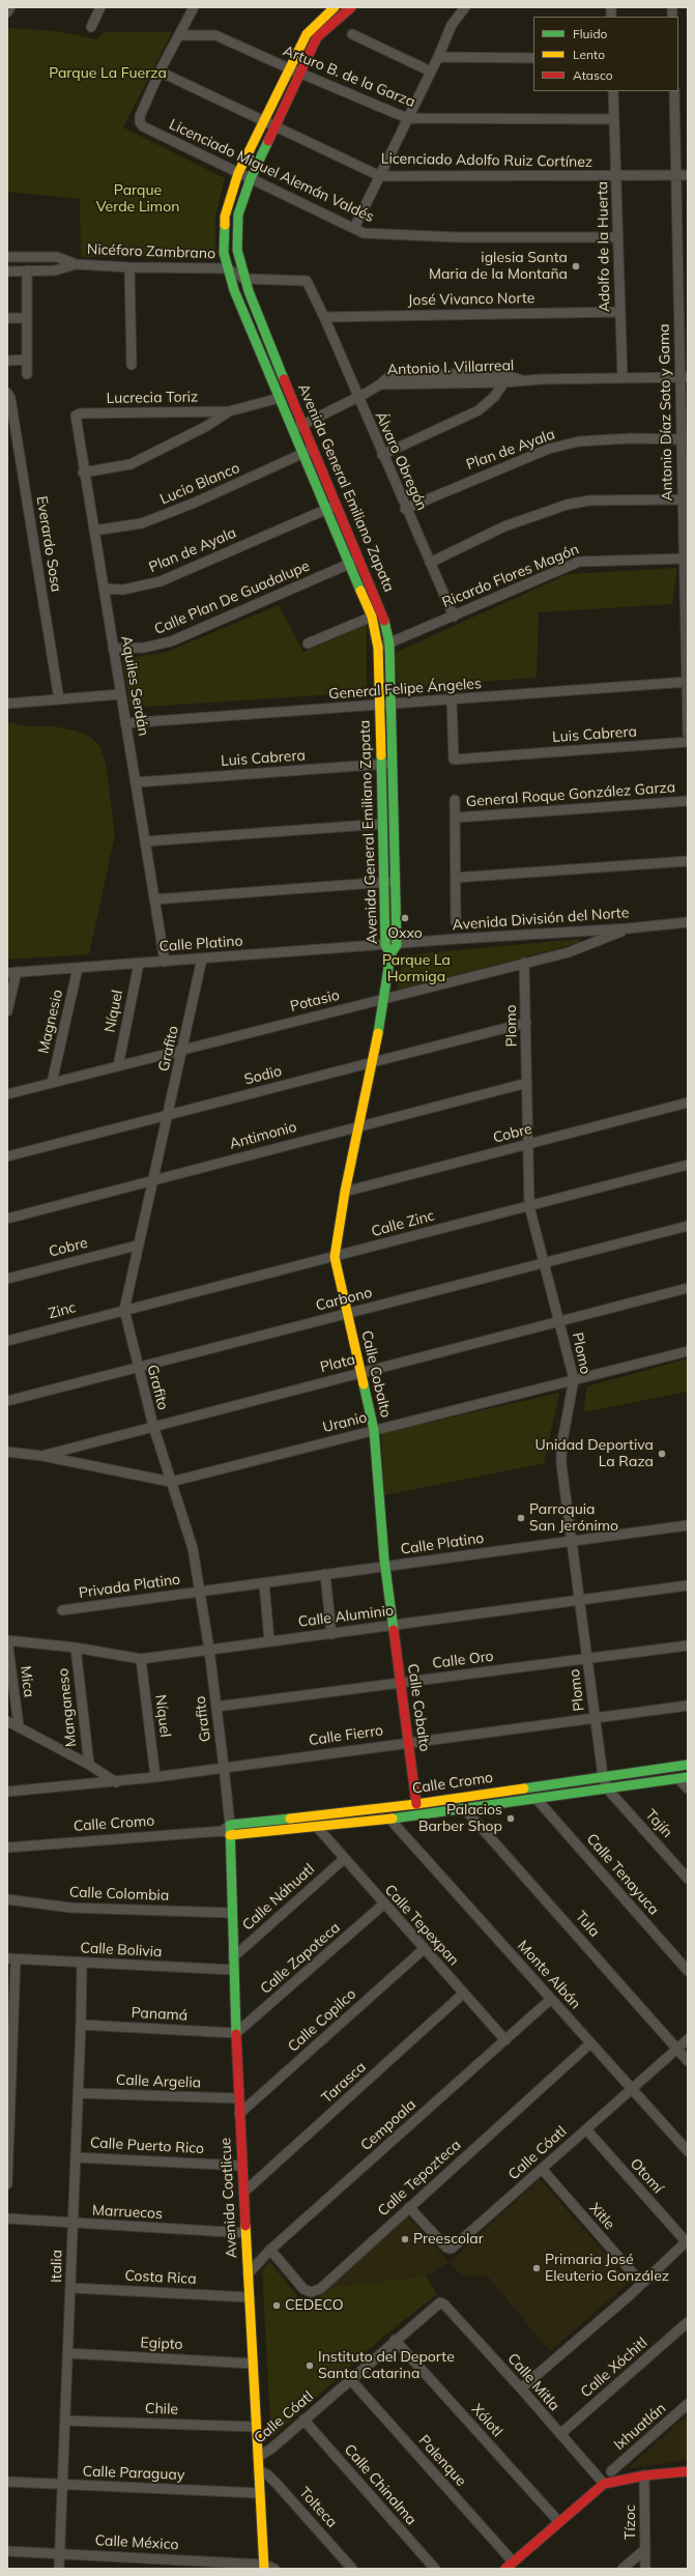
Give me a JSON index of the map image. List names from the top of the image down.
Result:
{
  "streets": {
    "street": [
      "Arturo B. de la Garza",
      "Licenciado Adolfo Ruiz Cortínez",
      "Licenciado Miguel Alemán Valdés",
      "Adolfo de la Huerta",
      "Nicéforo Zambrano",
      "José Vivanco Norte",
      "Antonio I. Villarreal",
      "Lucrecia Toriz",
      "Antonio Díaz Soto y Gama",
      "Plan de Ayala",
      "Álvaro Obregón",
      "Lucio Blanco",
      "Avenida General Emiliano Zapata",
      "Everardo Sosa",
      "Ricardo Flores Magón",
      "Calle Plan De Guadalupe",
      "Aquiles Serdán",
      "General Felipe Ángeles",
      "Luis Cabrera",
      "General Roque González Garza",
      "Avenida División del Norte",
      "Calle Platino",
      "Potasio",
      "Níquel",
      "Magnesio",
      "Plomo",
      "Grafito",
      "Sodio",
      "Cobre",
      "Antimonio",
      "Calle Zinc",
      "Carbono",
      "Zinc",
      "Plata",
      "Calle Cobalto",
      "Uranio",
      "Privada Platino",
      "Calle Aluminio",
      "Calle Oro",
      "Mica",
      "Manganeso",
      "Calle Fierro",
      "Calle Cromo",
      "Tajín",
      "Calle Tenayuca",
      "Calle Colombia",
      "Calle Náhuatl",
      "Tula",
      "Calle Tepexpan",
      "Calle Bolivia",
      "Calle Zapoteca",
      "Monte Albán",
      "Panamá",
      "Calle Copilco",
      "Calle Argelia",
      "Tarasca",
      "Cempoala",
      "Calle Puerto Rico",
      "Calle Cóatl",
      "Otomí",
      "Calle Tepozteca",
      "Avenida Coatlicue",
      "Marruecos",
      "Xitle",
      "Italia",
      "Costa Rica",
      "Egipto",
      "Calle Xóchitl",
      "Calle Mitla",
      "Chile",
      "Xólotl",
      "Ixhuatlán",
      "Palenque",
      "Calle Paraguay",
      "Calle Chinalma",
      "Tolteca",
      "Tízoc",
      "Calle México"
    ]
  },
  "crossings": [
    ["Arturo B. de la Garza", "Adolfo de la Huerta"],
    ["Arturo B. de la Garza", "Avenida General Emiliano Zapata"],
    ["Licenciado Adolfo Ruiz Cortínez", "Licenciado Miguel Alemán Valdés"],
    ["Licenciado Adolfo Ruiz Cortínez", "Adolfo de la Huerta"],
    ["Licenciado Adolfo Ruiz Cortínez", "Antonio Díaz Soto y Gama"],
    ["Licenciado Adolfo Ruiz Cortínez", "Avenida General Emiliano Zapata"],
    ["Licenciado Miguel Alemán Valdés", "Adolfo de la Huerta"],
    ["Licenciado Miguel Alemán Valdés", "Avenida General Emiliano Zapata"],
    ["Adolfo de la Huerta", "José Vivanco Norte"],
    ["Adolfo de la Huerta", "Antonio I. Villarreal"],
    ["Nicéforo Zambrano", "Avenida General Emiliano Zapata"],
    ["José Vivanco Norte", "Álvaro Obregón"],
    ["Antonio I. Villarreal", "Antonio Díaz Soto y Gama"],
    ["Antonio I. Villarreal", "Álvaro Obregón"],
    ["Antonio I. Villarreal", "Avenida General Emiliano Zapata"],
    ["Lucrecia Toriz", "Aquiles Serdán"],
    ["Antonio Díaz Soto y Gama", "Plan de Ayala"],
    ["Antonio Díaz Soto y Gama", "Ricardo Flores Magón"],
    ["Antonio Díaz Soto y Gama", "General Felipe Ángeles"],
    ["Plan de Ayala", "Álvaro Obregón"],
    ["Plan de Ayala", "Avenida General Emiliano Zapata"],
    ["Plan de Ayala", "Aquiles Serdán"],
    ["Álvaro Obregón", "Ricardo Flores Magón"],
    ["Lucio Blanco", "Avenida General Emiliano Zapata"],
    ["Lucio Blanco", "Aquiles Serdán"],
    ["Avenida General Emiliano Zapata", "Ricardo Flores Magón"],
    ["Avenida General Emiliano Zapata", "Calle Plan De Guadalupe"],
    ["Avenida General Emiliano Zapata", "General Felipe Ángeles"],
    ["Avenida General Emiliano Zapata", "Luis Cabrera"],
    ["Avenida General Emiliano Zapata", "Avenida División del Norte"],
    ["Avenida General Emiliano Zapata", "Calle Platino"],
    ["Avenida General Emiliano Zapata", "Calle Cobalto"],
    ["Calle Plan De Guadalupe", "Aquiles Serdán"],
    ["Aquiles Serdán", "General Felipe Ángeles"],
    ["Aquiles Serdán", "Luis Cabrera"],
    ["Aquiles Serdán", "Calle Platino"],
    ["General Felipe Ángeles", "Luis Cabrera"],
    ["Avenida División del Norte", "Calle Platino"],
    ["Avenida División del Norte", "Potasio"],
    ["Calle Platino", "Níquel"],
    ["Calle Platino", "Magnesio"],
    ["Calle Platino", "Plomo"],
    ["Calle Platino", "Grafito"],
    ["Calle Platino", "Calle Cobalto"],
    ["Calle Platino", "Privada Platino"],
    ["Potasio", "Níquel"],
    ["Potasio", "Magnesio"],
    ["Potasio", "Plomo"],
    ["Potasio", "Grafito"],
    ["Potasio", "Calle Cobalto"],
    ["Níquel", "Calle Aluminio"],
    ["Níquel", "Calle Fierro"],
    ["Plomo", "Sodio"],
    ["Plomo", "Cobre"],
    ["Plomo", "Antimonio"],
    ["Plomo", "Calle Zinc"],
    ["Plomo", "Carbono"],
    ["Plomo", "Plata"],
    ["Plomo", "Uranio"],
    ["Plomo", "Calle Aluminio"],
    ["Plomo", "Calle Oro"],
    ["Plomo", "Calle Fierro"],
    ["Plomo", "Calle Cromo"],
    ["Plomo", "Tajín"],
    ["Grafito", "Sodio"],
    ["Grafito", "Cobre"],
    ["Grafito", "Antimonio"],
    ["Grafito", "Calle Zinc"],
    ["Grafito", "Carbono"],
    ["Grafito", "Zinc"],
    ["Grafito", "Plata"],
    ["Grafito", "Uranio"],
    ["Grafito", "Privada Platino"],
    ["Grafito", "Calle Aluminio"],
    ["Grafito", "Calle Oro"],
    ["Grafito", "Calle Fierro"],
    ["Grafito", "Calle Cromo"],
    ["Grafito", "Avenida Coatlicue"],
    ["Sodio", "Calle Cobalto"],
    ["Cobre", "Calle Cobalto"],
    ["Antimonio", "Calle Cobalto"],
    ["Calle Zinc", "Zinc"],
    ["Calle Zinc", "Calle Cobalto"],
    ["Carbono", "Calle Cobalto"],
    ["Plata", "Calle Cobalto"],
    ["Plata", "Uranio"],
    ["Calle Cobalto", "Uranio"],
    ["Calle Cobalto", "Calle Aluminio"],
    ["Calle Cobalto", "Calle Oro"],
    ["Calle Cobalto", "Calle Fierro"],
    ["Calle Cobalto", "Calle Cromo"],
    ["Calle Aluminio", "Mica"],
    ["Calle Aluminio", "Manganeso"],
    ["Calle Cromo", "Tajín"],
    ["Calle Cromo", "Calle Tenayuca"],
    ["Calle Cromo", "Tula"],
    ["Calle Cromo", "Calle Tepexpan"],
    ["Calle Cromo", "Monte Albán"],
    ["Calle Cromo", "Avenida Coatlicue"],
    ["Calle Colombia", "Avenida Coatlicue"],
    ["Calle Náhuatl", "Calle Tepexpan"],
    ["Calle Náhuatl", "Avenida Coatlicue"],
    ["Tula", "Calle Cóatl"],
    ["Calle Tepexpan", "Calle Zapoteca"],
    ["Calle Tepexpan", "Calle Copilco"],
    ["Calle Tepexpan", "Tarasca"],
    ["Calle Tepexpan", "Cempoala"],
    ["Calle Bolivia", "Avenida Coatlicue"],
    ["Calle Bolivia", "Italia"],
    ["Calle Zapoteca", "Panamá"],
    ["Calle Zapoteca", "Avenida Coatlicue"],
    ["Monte Albán", "Cempoala"],
    ["Monte Albán", "Calle Cóatl"],
    ["Monte Albán", "Calle Tepozteca"],
    ["Panamá", "Avenida Coatlicue"],
    ["Panamá", "Italia"],
    ["Calle Copilco", "Avenida Coatlicue"],
    ["Calle Argelia", "Avenida Coatlicue"],
    ["Calle Argelia", "Italia"],
    ["Tarasca", "Avenida Coatlicue"],
    ["Cempoala", "Calle Tepozteca"],
    ["Cempoala", "Avenida Coatlicue"],
    ["Calle Puerto Rico", "Avenida Coatlicue"],
    ["Calle Puerto Rico", "Italia"],
    ["Calle Cóatl", "Otomí"],
    ["Calle Cóatl", "Calle Tepozteca"],
    ["Calle Cóatl", "Avenida Coatlicue"],
    ["Calle Cóatl", "Xitle"],
    ["Calle Cóatl", "Calle Mitla"],
    ["Calle Cóatl", "Xólotl"],
    ["Calle Cóatl", "Palenque"],
    ["Calle Cóatl", "Calle Chinalma"],
    ["Avenida Coatlicue", "Marruecos"],
    ["Avenida Coatlicue", "Costa Rica"],
    ["Avenida Coatlicue", "Egipto"],
    ["Avenida Coatlicue", "Chile"],
    ["Avenida Coatlicue", "Calle Paraguay"],
    ["Avenida Coatlicue", "Tolteca"],
    ["Avenida Coatlicue", "Calle México"],
    ["Marruecos", "Italia"],
    ["Italia", "Costa Rica"],
    ["Italia", "Egipto"],
    ["Italia", "Chile"],
    ["Italia", "Calle Paraguay"],
    ["Italia", "Calle México"],
    ["Calle Xóchitl", "Calle Mitla"]
  ],
  "parks": ["Parque La Fuerza", "Parque Verde Limon", "Parque La Hormiga"],
  "places": [
    "iglesia Santa Maria de la Montaña",
    "Oxxo",
    "Unidad Deportiva La Raza",
    "Parroquia San Jerónimo",
    "Palacios Barber Shop",
    "Preescolar",
    "Primaria José Eleuterio González",
    "CEDECO",
    "Instituto del Deporte Santa Catarina"
  ],
  "legend": ["Fluido", "Lento", "Atasco"]
}
